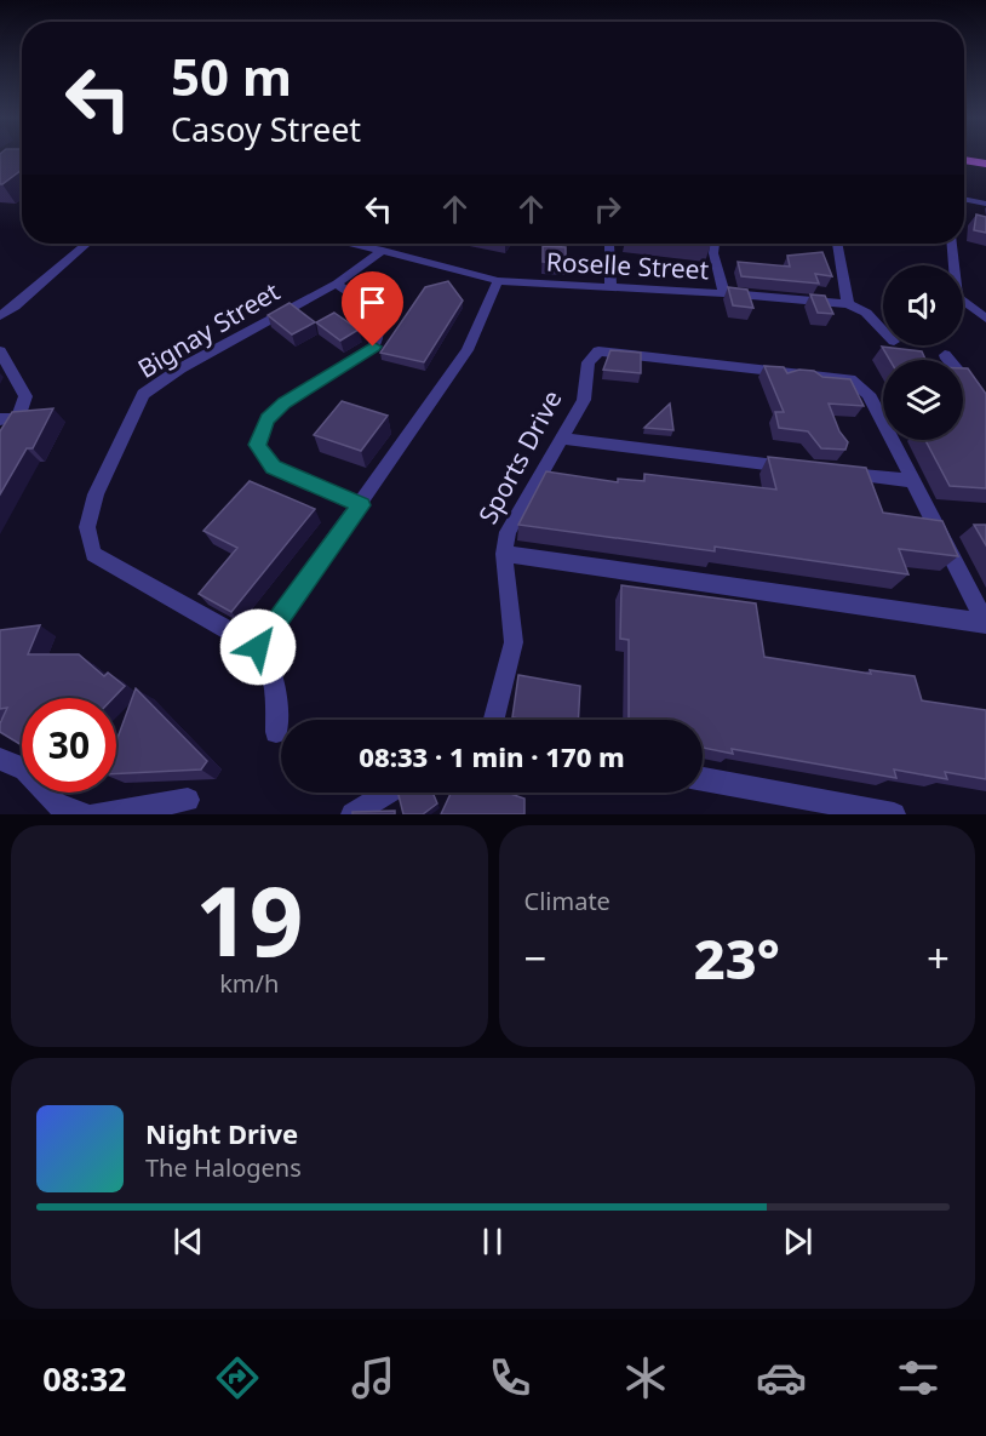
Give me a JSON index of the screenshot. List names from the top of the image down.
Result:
{
  "streets": {
    "street": ["Roselle Street", "Bignay Street", "Sports Drive"]
  },
  "crossings": [
    ["Roselle Street", "Bignay Street"]
  ],
  "page": {
    "turn": ["50 m", "Casoy Street"],
    "limit": "30",
    "trip": "08:33 · 1 min · 170 m",
    "tile": [
      ["19", "km/h"],
      "Climate"
    ],
    "heat": ["−", "23°", "+"],
    "song": ["Night Drive", "The Halogens"],
    "tabs": "08:32"
  }
}
